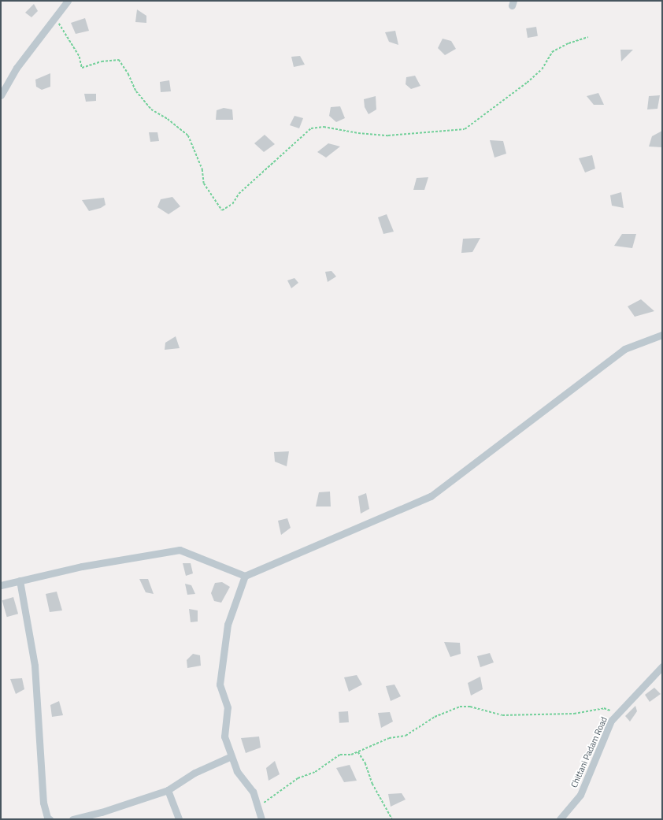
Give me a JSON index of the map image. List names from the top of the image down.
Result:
{
  "streets": {
    "street": ["Chittani Padam Road"]
  }
}
